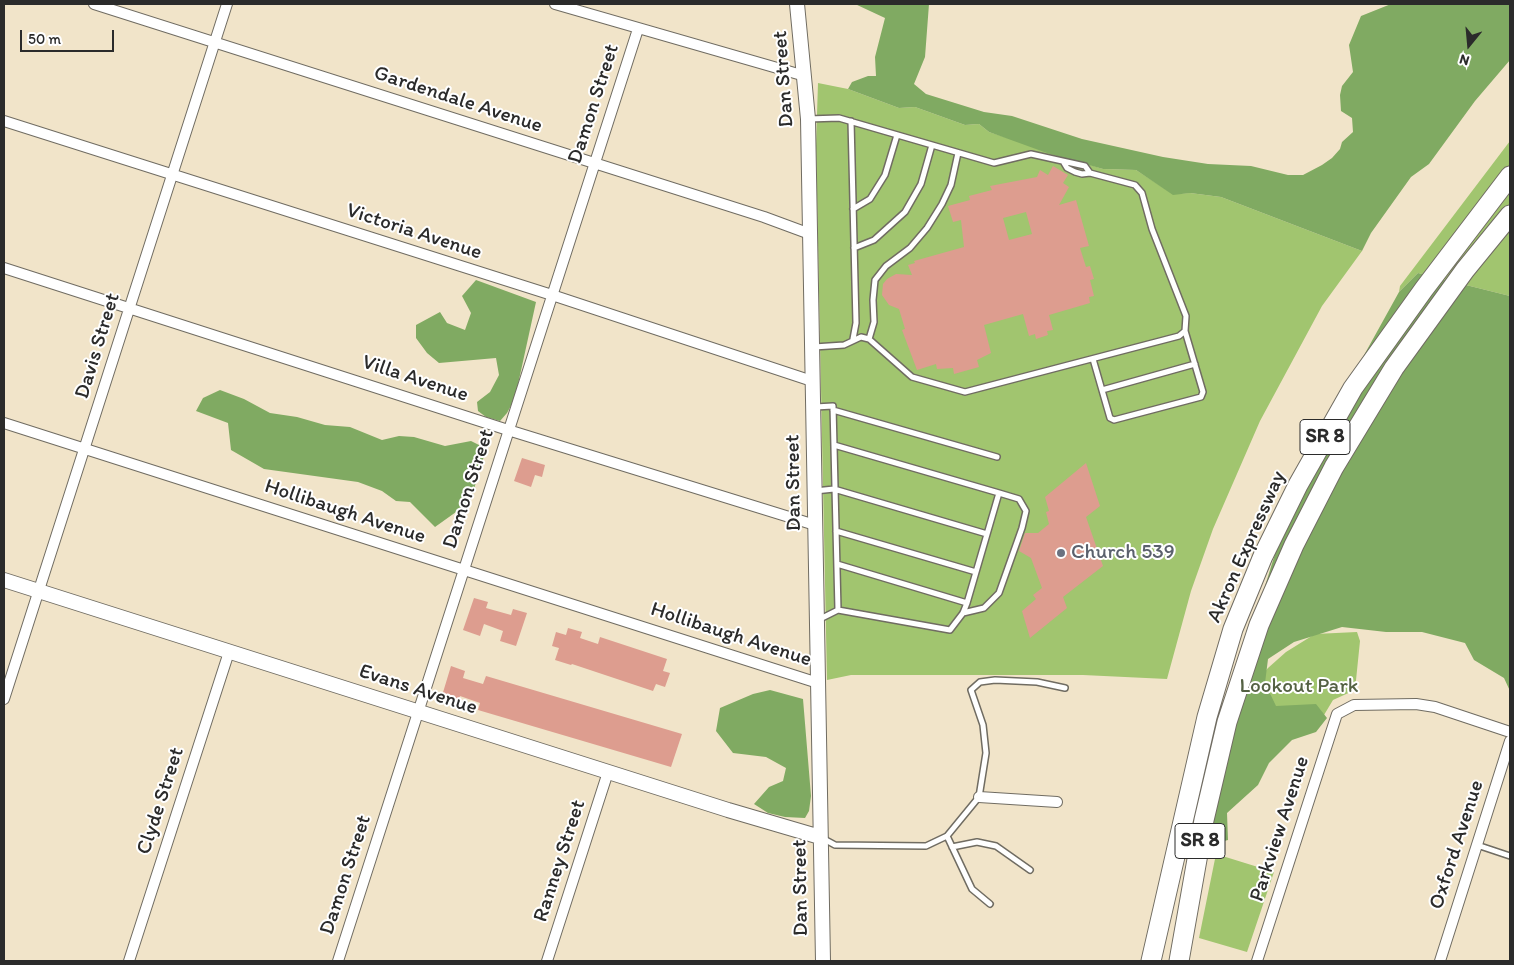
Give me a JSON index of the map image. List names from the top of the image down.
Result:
{
  "streets": {
    "highway": ["SR 8", "Akron Expressway"],
    "street": [
      "Dan Street",
      "Gardendale Avenue",
      "Damon Street",
      "Victoria Avenue",
      "Davis Street",
      "Villa Avenue",
      "Hollibaugh Avenue",
      "Evans Avenue",
      "Clyde Street",
      "Parkview Avenue",
      "Oxford Avenue",
      "Ranney Street"
    ]
  },
  "crossings": [
    ["Dan Street", "Gardendale Avenue"],
    ["Dan Street", "Victoria Avenue"],
    ["Dan Street", "Villa Avenue"],
    ["Dan Street", "Hollibaugh Avenue"],
    ["Dan Street", "Evans Avenue"],
    ["Gardendale Avenue", "Damon Street"],
    ["Gardendale Avenue", "Davis Street"],
    ["Damon Street", "Victoria Avenue"],
    ["Damon Street", "Villa Avenue"],
    ["Damon Street", "Hollibaugh Avenue"],
    ["Damon Street", "Evans Avenue"],
    ["Victoria Avenue", "Davis Street"],
    ["Davis Street", "Villa Avenue"],
    ["Davis Street", "Hollibaugh Avenue"],
    ["Davis Street", "Evans Avenue"],
    ["Evans Avenue", "Clyde Street"],
    ["Evans Avenue", "Ranney Street"]
  ],
  "parks": ["Lookout Park"],
  "places": ["Church 539"],
  "scale_bar": "50 m",
  "north": "bottom"
}
